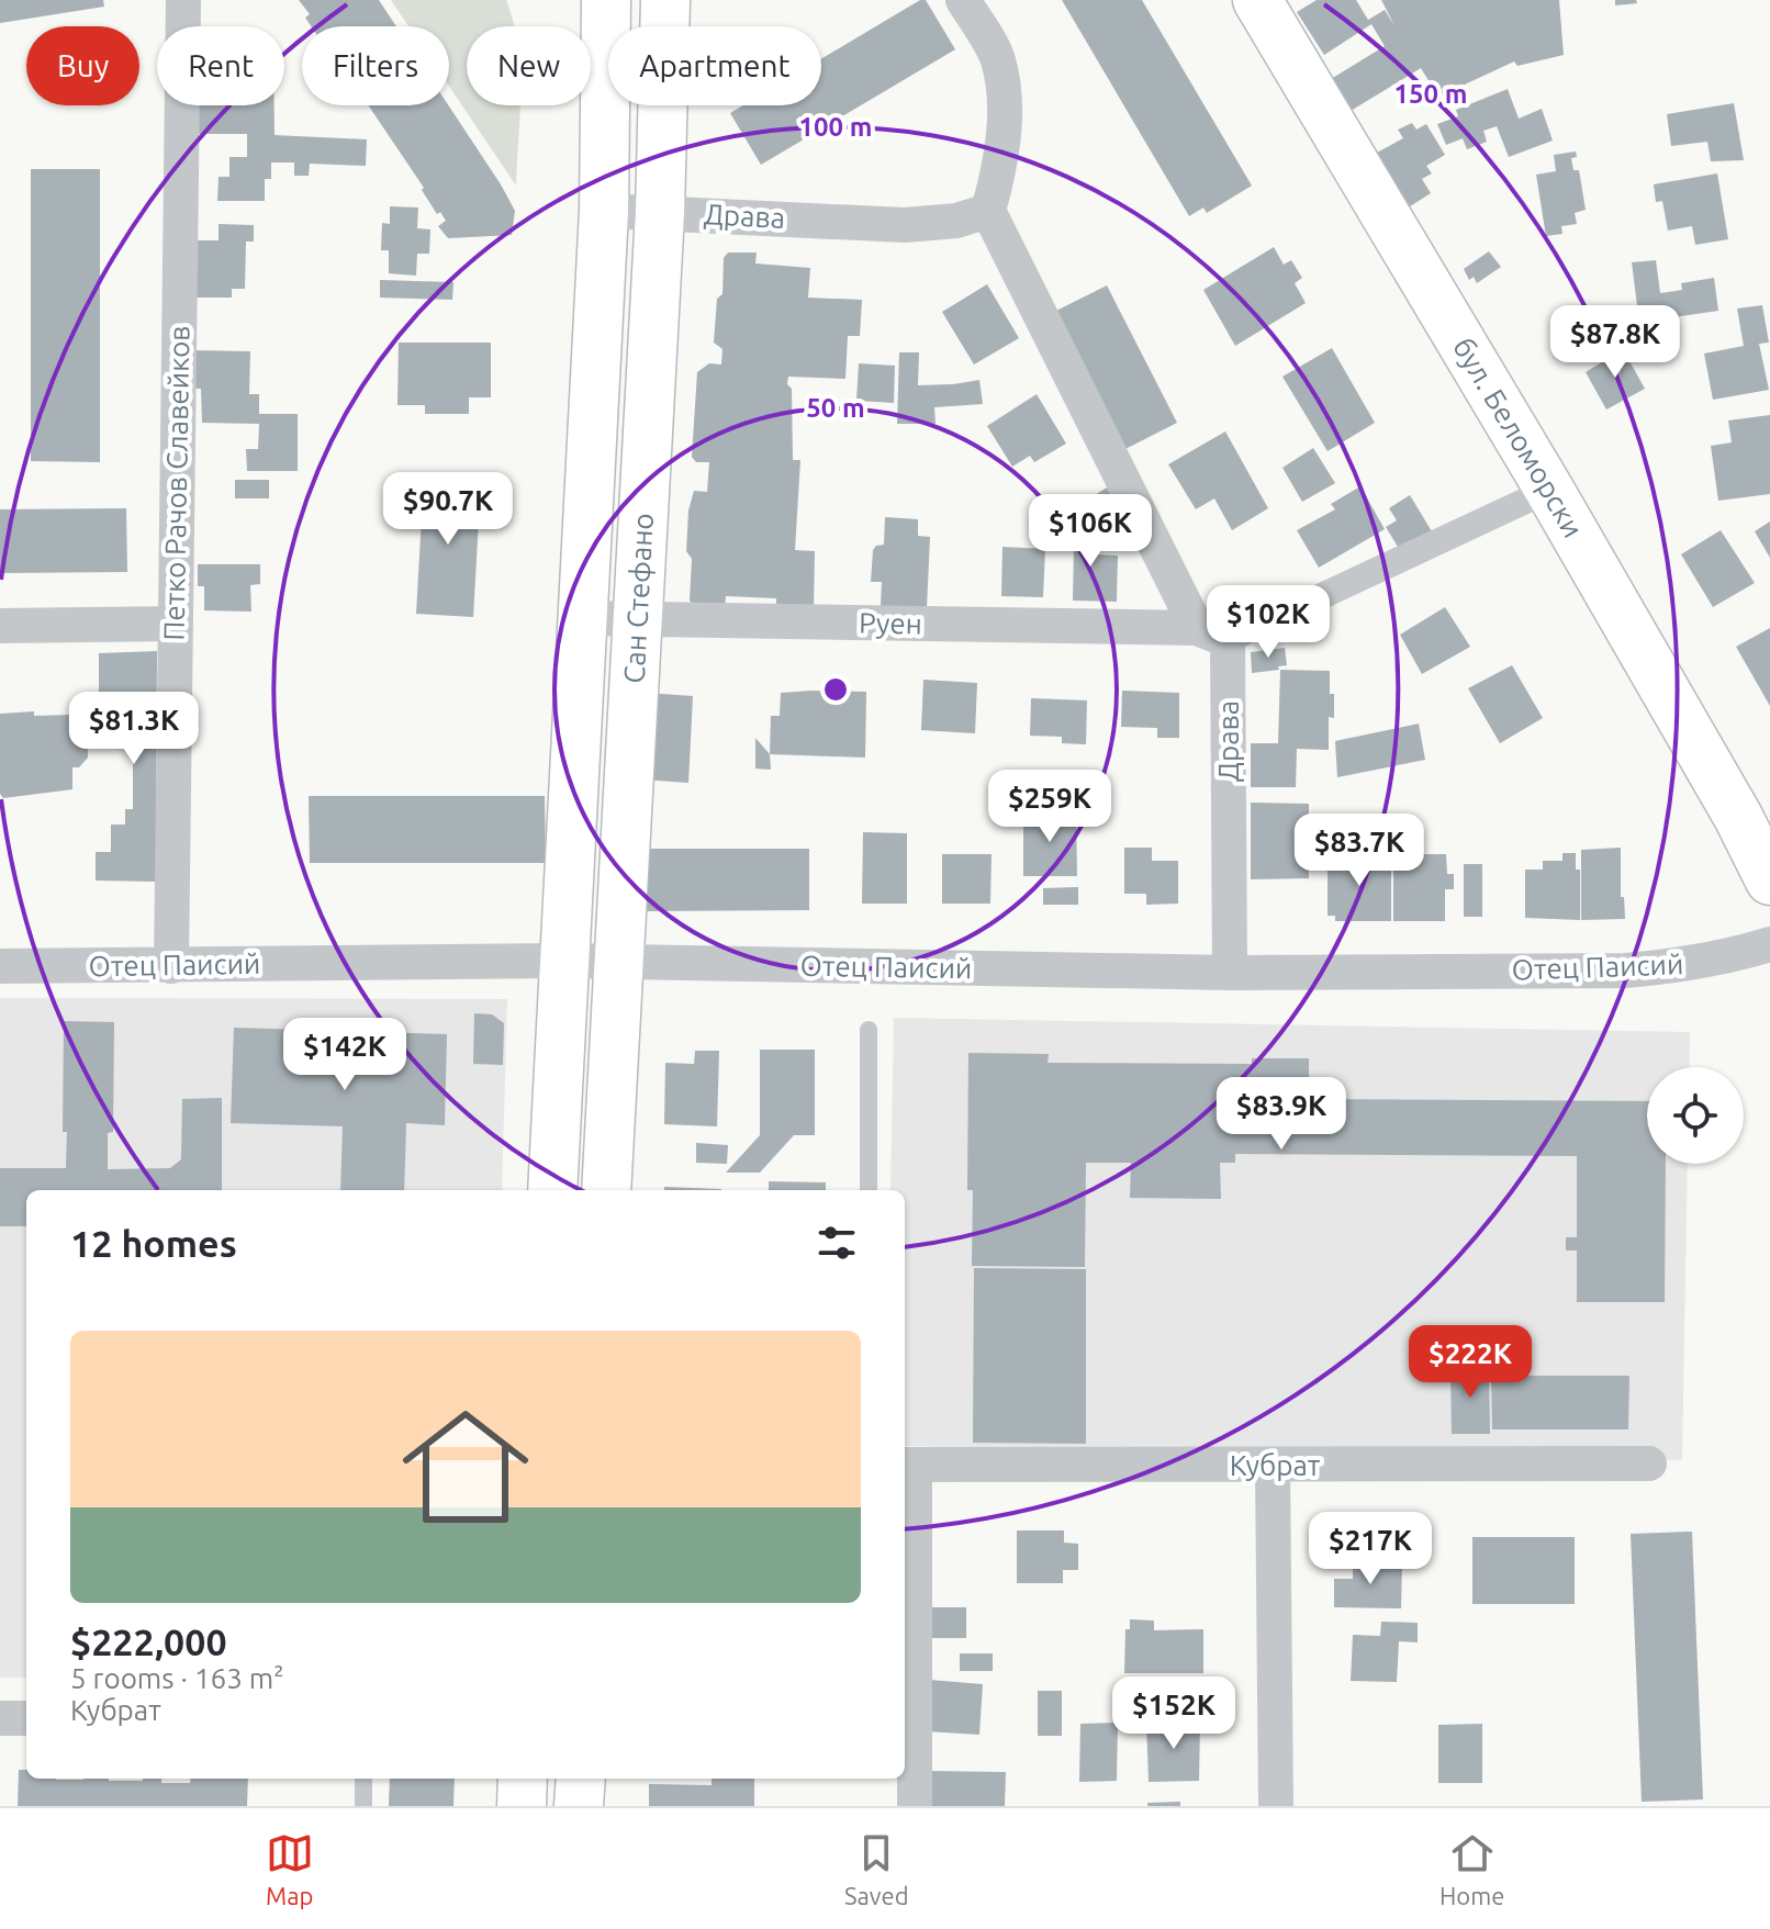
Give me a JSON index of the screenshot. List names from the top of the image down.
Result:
{
  "streets": {
    "main road": ["бул. Беломорски", "Сан Стефано"],
    "street": [
      "Драва",
      "Петко Рачов Славейков",
      "Руен",
      "Отец Паисий",
      "Кубрат"
    ]
  },
  "crossings": [
    ["Драва", "Сан Стефано"],
    ["Драва", "Руен"],
    ["Драва", "Отец Паисий"],
    ["Петко Рачов Славейков", "Отец Паисий"],
    ["Сан Стефано", "Руен"],
    ["Сан Стефано", "Отец Паисий"]
  ],
  "page": {
    "chip": [
      "Buy",
      "Rent",
      "Filters",
      "New",
      "Apartment"
    ],
    "price": [
      "$87.8K",
      "$90.7K",
      "$106K",
      "$102K",
      "$81.3K",
      "$259K",
      "$83.7K",
      "$142K",
      "$83.9K",
      "$222K",
      "$217K",
      "$152K"
    ],
    "heading": "12 homes",
    "list": [
      {
        "name": "$222,000",
        "note": "5 rooms · 163 m² · Кубрат"
      }
    ],
    "tabs": ["Map", "Saved", "Home"]
  },
  "rings": ["150 m", "100 m", "50 m"]
}
